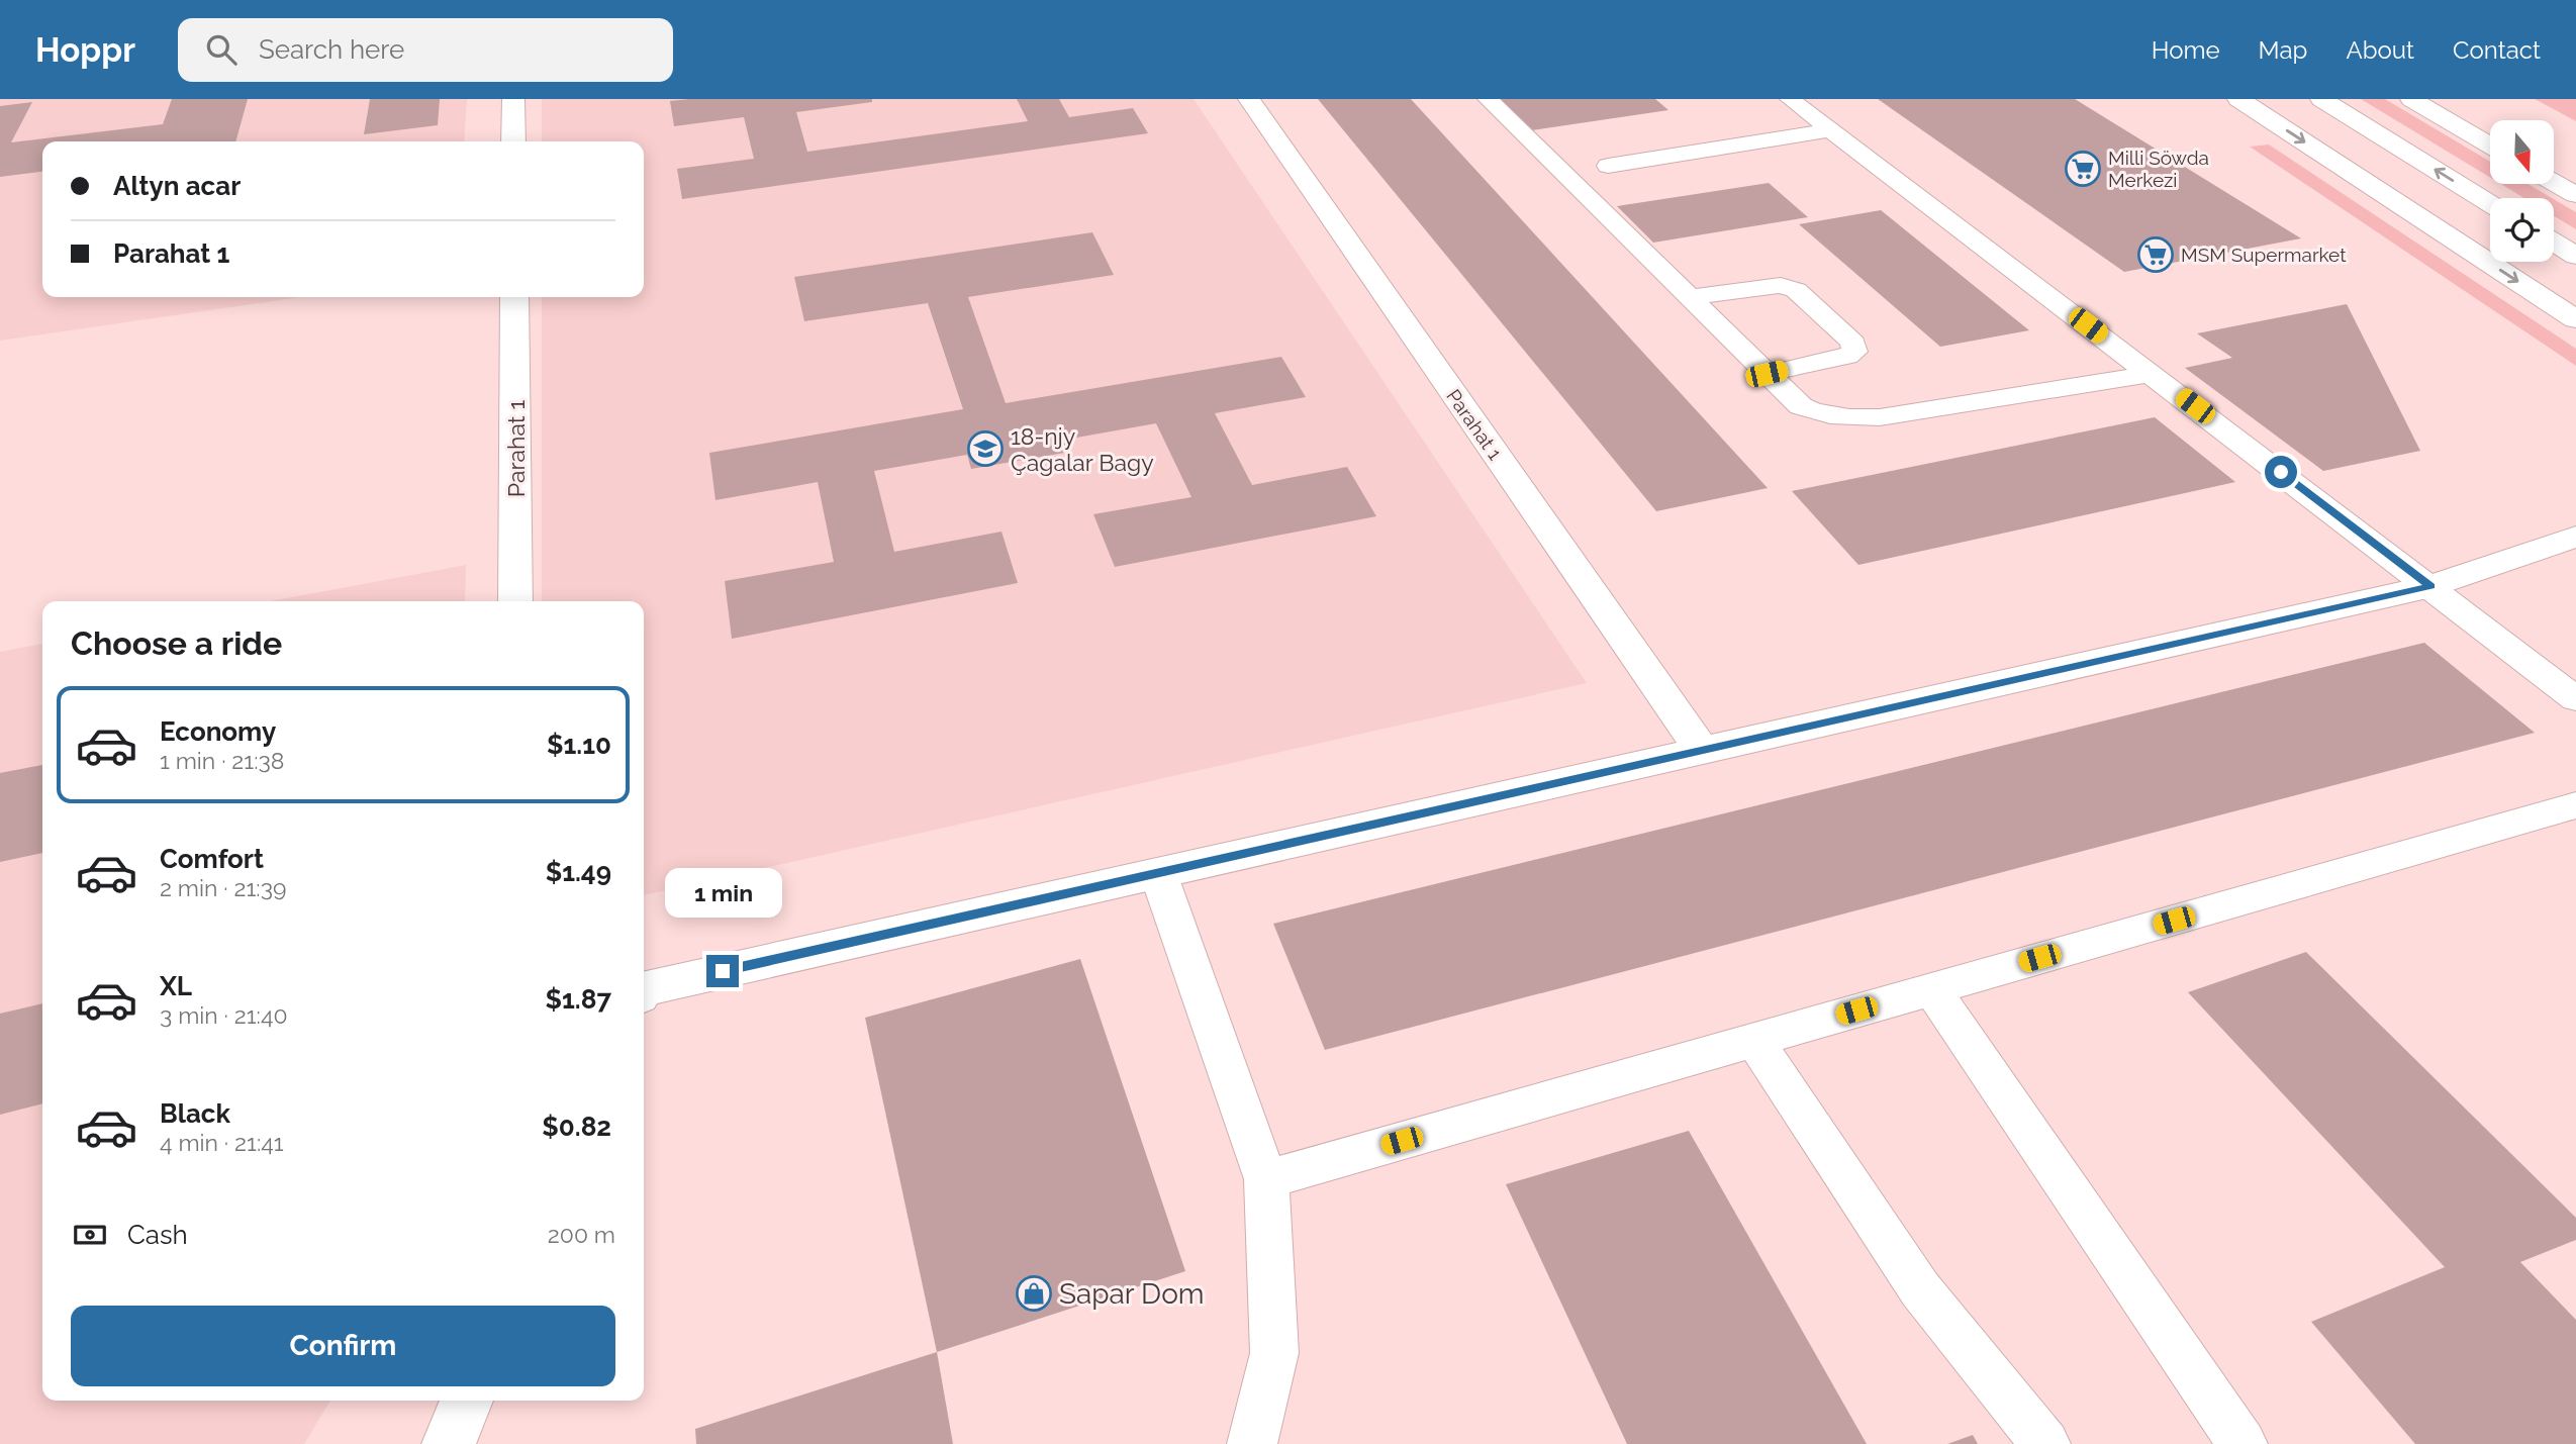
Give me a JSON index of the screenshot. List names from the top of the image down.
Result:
{
  "streets": {
    "street": ["Parahat 1"]
  },
  "places": {
    "supermarket": ["Milli Söwda Merkezi", "MSM Supermarket"],
    "school or university": ["18-njy Çagalar Bagy"],
    "shop": ["Sapar Dom"]
  },
  "north": "bottom",
  "page": {
    "header": "Hoppr",
    "search": "Search here",
    "nav": [
      "Home",
      "Map",
      "About",
      "Contact"
    ],
    "banner": ["Altyn acar", "Parahat 1"],
    "heading": "Choose a ride",
    "list": [
      {
        "name": "Economy",
        "note": "1 min · 21:38",
        "value": "$1.10"
      },
      {
        "name": "Comfort",
        "note": "2 min · 21:39",
        "value": "$1.49"
      },
      {
        "name": "XL",
        "note": "3 min · 21:40",
        "value": "$1.87"
      },
      {
        "name": "Black",
        "note": "4 min · 21:41",
        "value": "$0.82"
      }
    ],
    "bubble": "1 min",
    "pay": ["Cash", "200 m"],
    "buttons": "Confirm"
  }
}
